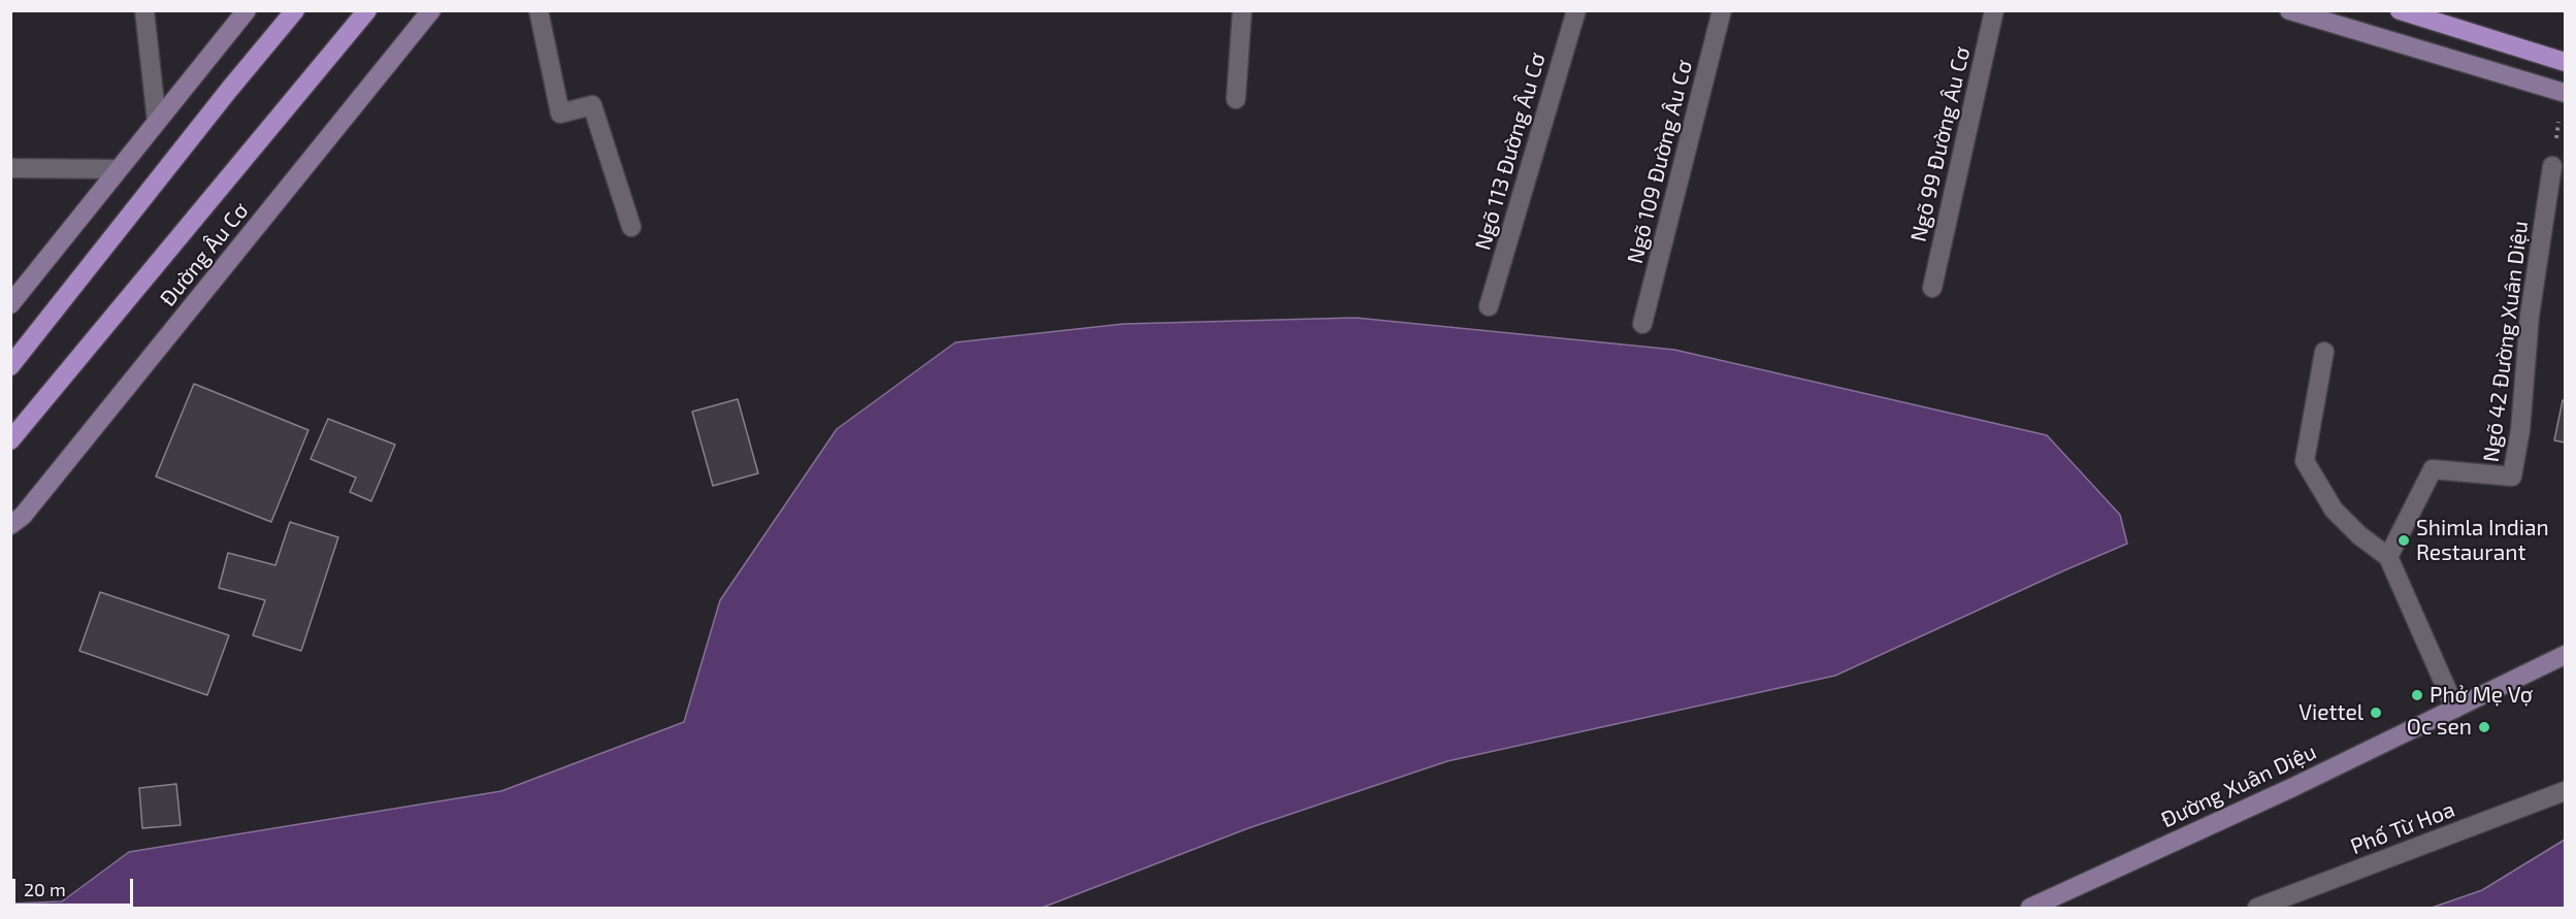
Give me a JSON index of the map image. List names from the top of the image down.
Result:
{
  "streets": {
    "main road": ["Đường Âu Cơ"],
    "street": [
      "Ngõ 99 Đường Âu Cơ",
      "Ngõ 113 Đường Âu Cơ",
      "Ngõ 109 Đường Âu Cơ",
      "Ngõ 42 Đường Xuân Diệu",
      "Đường Xuân Diệu",
      "Phố Từ Hoa"
    ]
  },
  "places": [
    "Shimla Indian Restaurant",
    "Phở Mẹ Vợ",
    "Viettel",
    "Oc sen"
  ],
  "scale_bar": "20 m"
}
